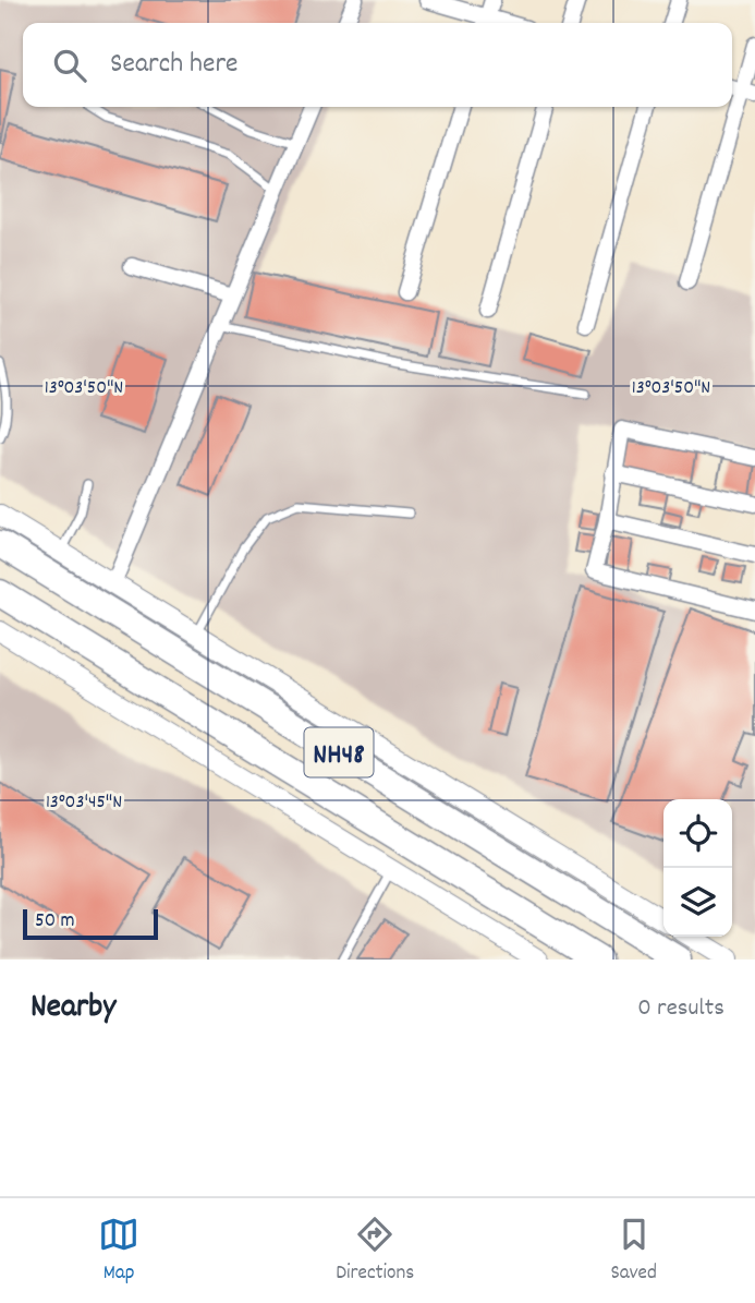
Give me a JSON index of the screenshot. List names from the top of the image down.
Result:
{
  "streets": {
    "highway": ["NH48"]
  },
  "scale_bar": "50 m",
  "page": {
    "search": "Search here",
    "scale": "50 m",
    "heading": ["Nearby", "0 results"],
    "nav": ["Map", "Directions", "Saved"]
  },
  "coordinates": ["13°03'50\"N", "13°03'45\"N"]
}
